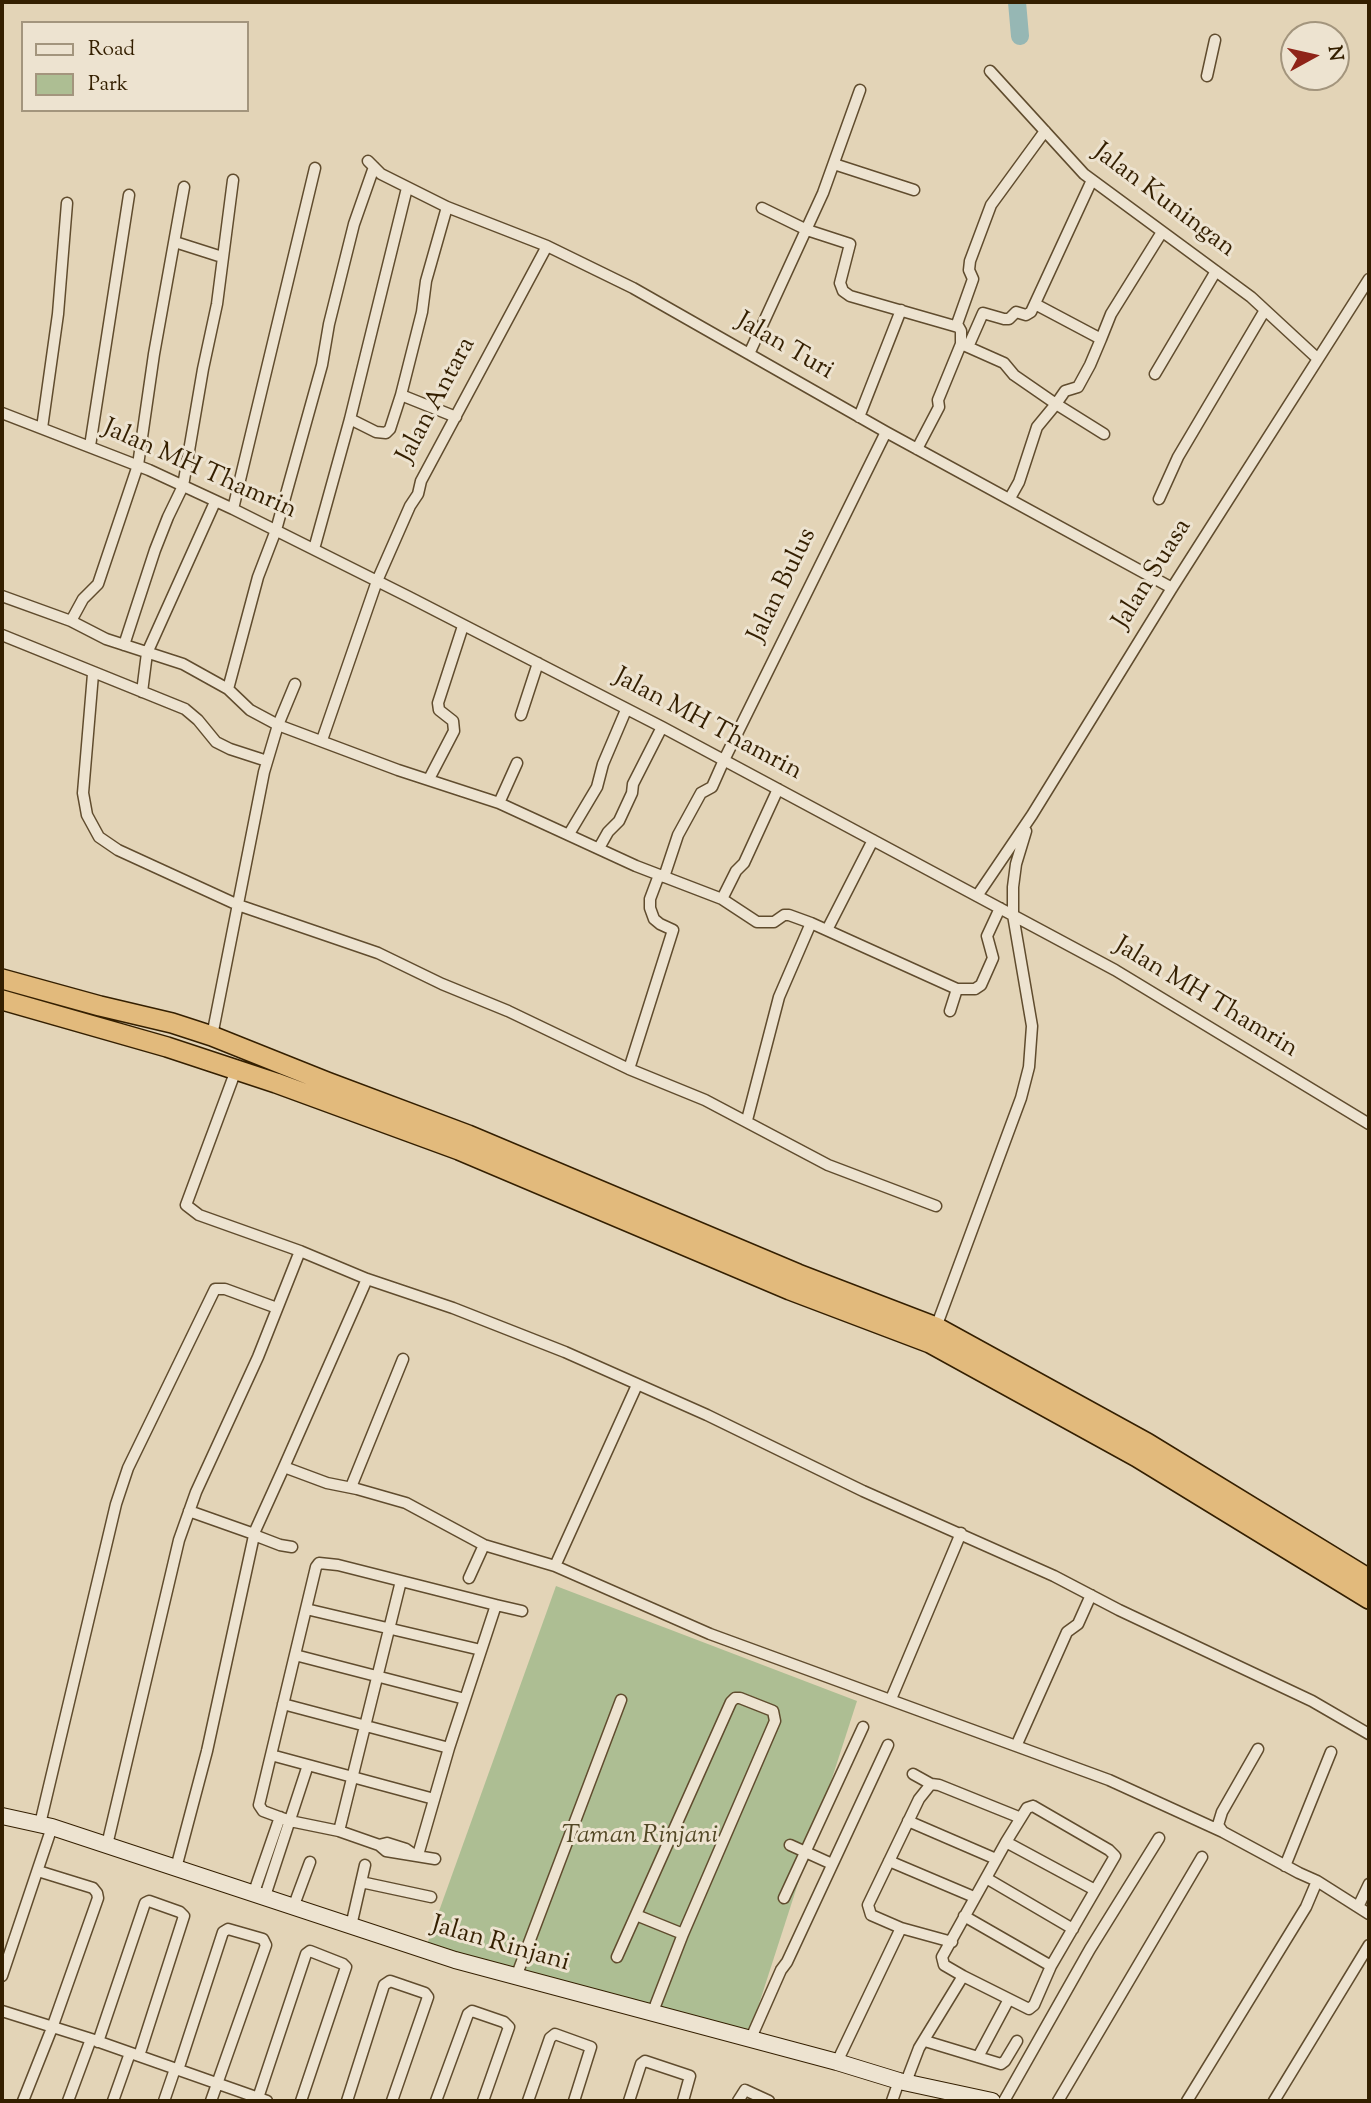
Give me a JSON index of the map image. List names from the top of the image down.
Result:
{
  "streets": {
    "street": [
      "Jalan Kuningan",
      "Jalan Turi",
      "Jalan Antara",
      "Jalan MH Thamrin",
      "Jalan Suasa",
      "Jalan Bulus",
      "Jalan Rinjani"
    ]
  },
  "crossings": [
    ["Jalan Kuningan", "Jalan Suasa"],
    ["Jalan Turi", "Jalan Antara"],
    ["Jalan Turi", "Jalan MH Thamrin"],
    ["Jalan Turi", "Jalan Suasa"],
    ["Jalan Turi", "Jalan Bulus"],
    ["Jalan Antara", "Jalan MH Thamrin"],
    ["Jalan MH Thamrin", "Jalan Suasa"],
    ["Jalan MH Thamrin", "Jalan Bulus"]
  ],
  "parks": ["Taman Rinjani"],
  "legend": ["Road", "Park"],
  "north": "right"
}
